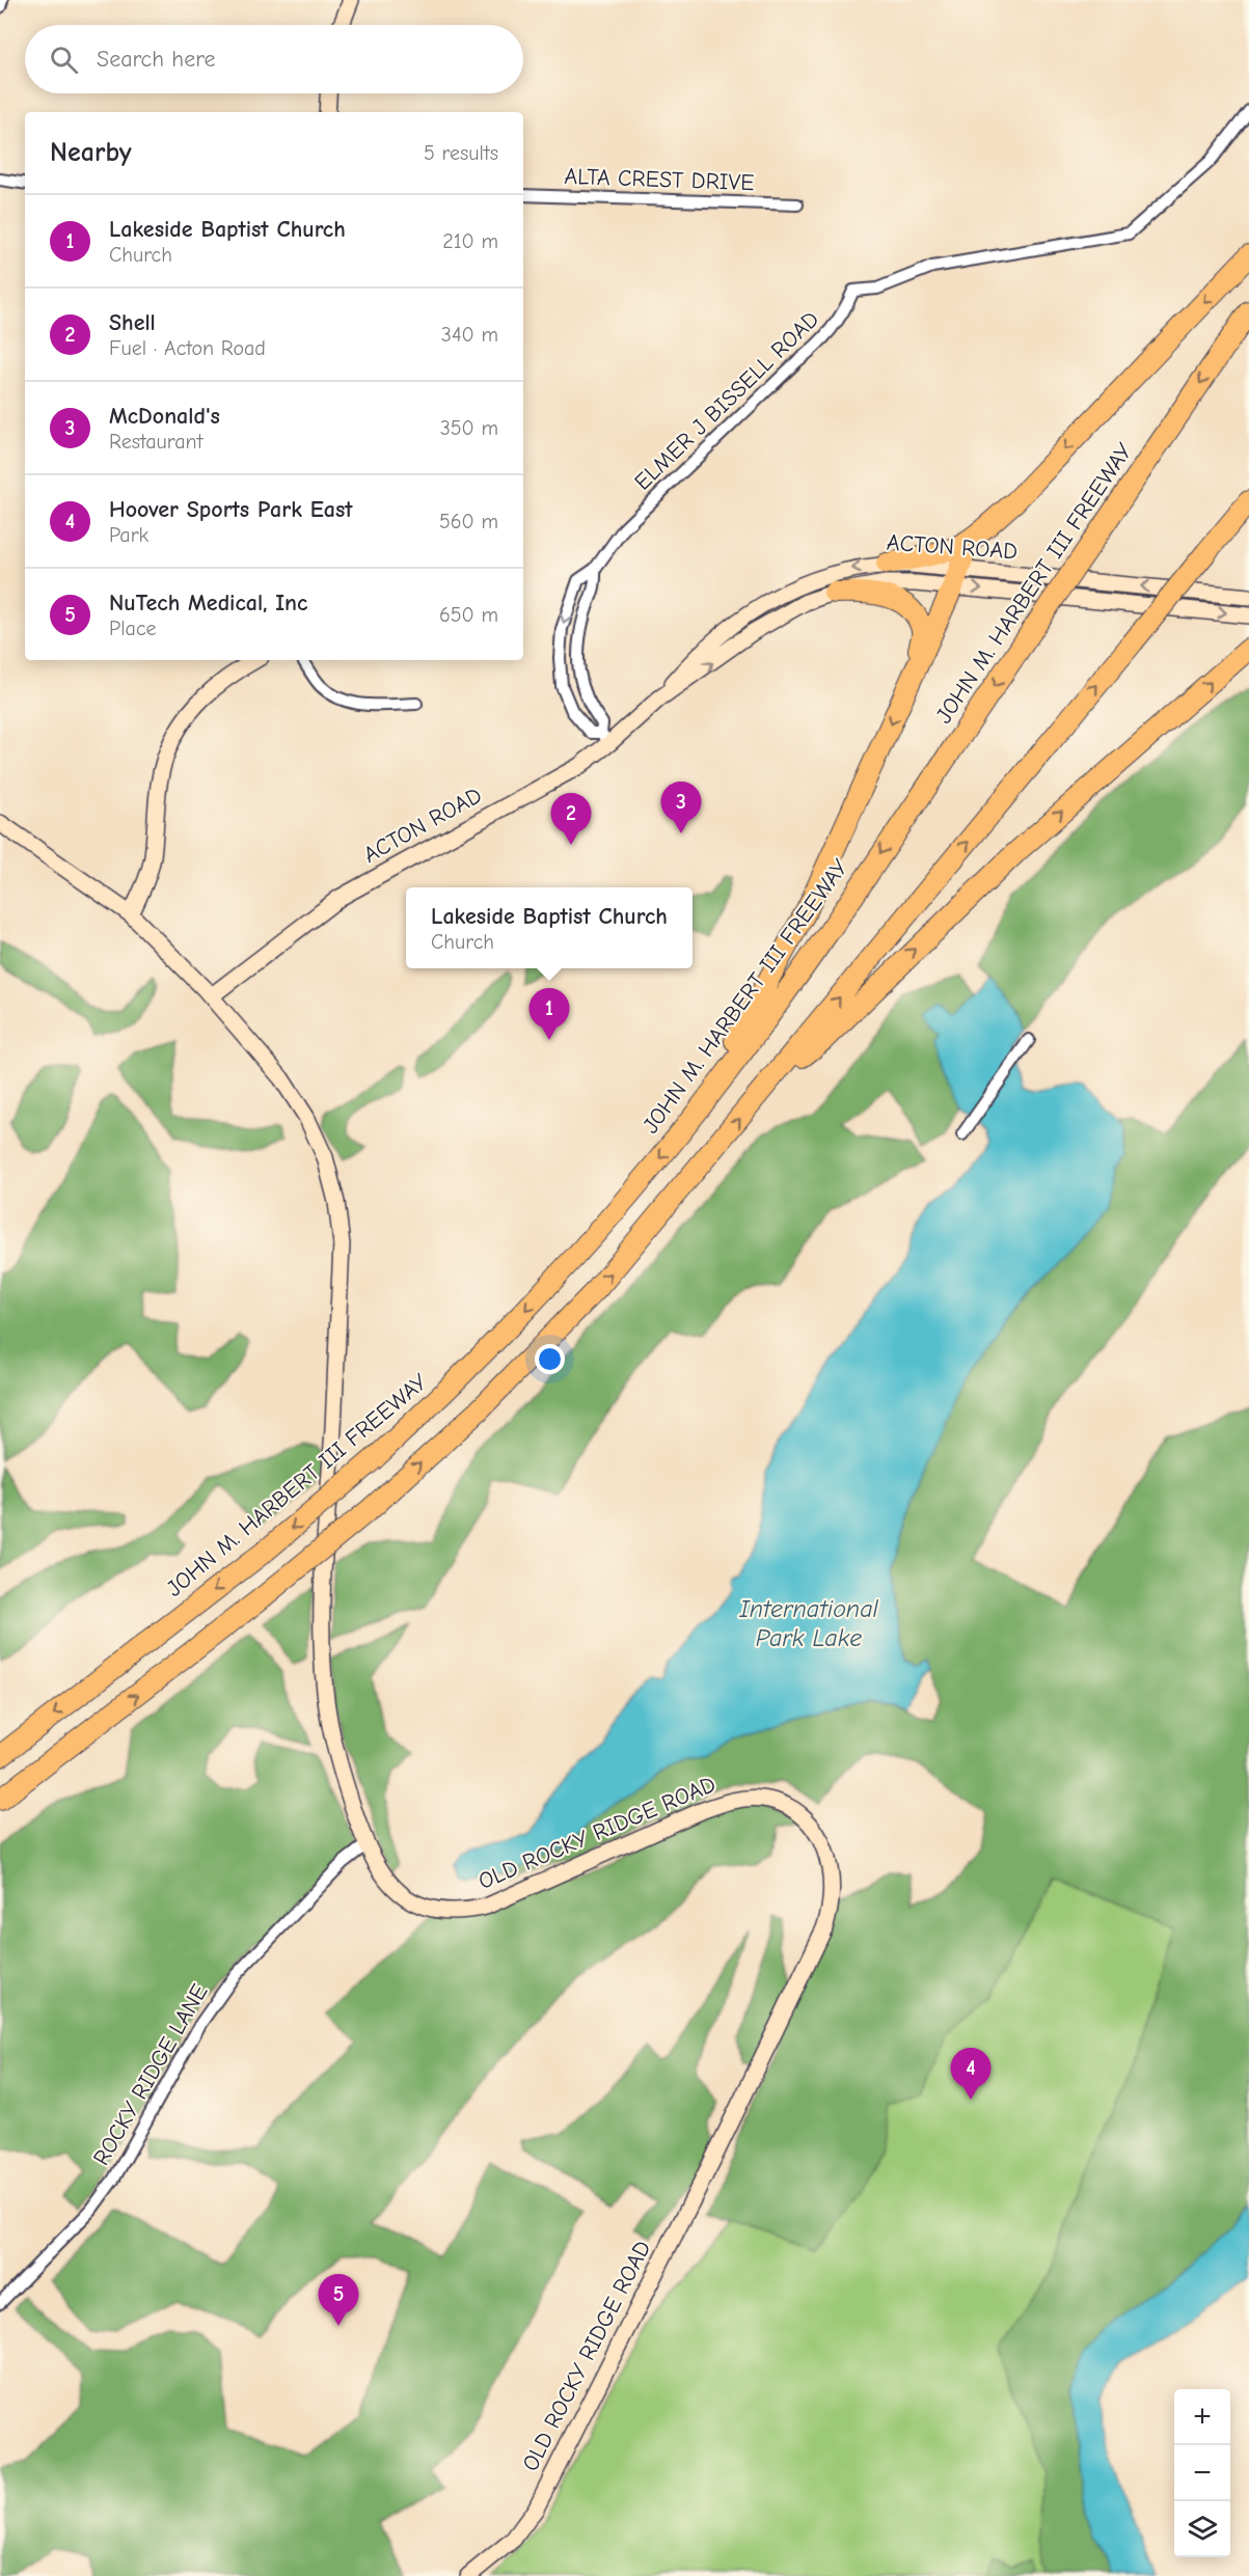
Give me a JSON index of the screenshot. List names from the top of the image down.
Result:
{
  "streets": {
    "highway": ["JOHN M. HARBERT III FREEWAY"],
    "street": [
      "ALTA CREST DRIVE",
      "ELMER J BISSELL ROAD",
      "ACTON ROAD",
      "OLD ROCKY RIDGE ROAD",
      "ROCKY RIDGE LANE"
    ]
  },
  "crossings": [
    ["ELMER J BISSELL ROAD", "ACTON ROAD"],
    ["ACTON ROAD", "OLD ROCKY RIDGE ROAD"],
    ["OLD ROCKY RIDGE ROAD", "ROCKY RIDGE LANE"]
  ],
  "water": ["International Park Lake"],
  "page": {
    "search": "Search here",
    "heading": ["Nearby", "5 results"],
    "list": [
      {
        "mark": "1",
        "name": "Lakeside Baptist Church",
        "note": "Church",
        "value": "210 m"
      },
      {
        "mark": "2",
        "name": "Shell",
        "note": "Fuel · Acton Road",
        "value": "340 m"
      },
      {
        "mark": "3",
        "name": "McDonald's",
        "note": "Restaurant",
        "value": "350 m"
      },
      {
        "mark": "4",
        "name": "Hoover Sports Park East",
        "note": "Park",
        "value": "560 m"
      },
      {
        "mark": "5",
        "name": "NuTech Medical, Inc",
        "note": "Place",
        "value": "650 m"
      }
    ],
    "pins": [
      "3",
      "2",
      "1",
      "4",
      "5"
    ],
    "popup": ["Lakeside Baptist Church", "Church"],
    "map_buttons": ["+", "−"]
  }
}
